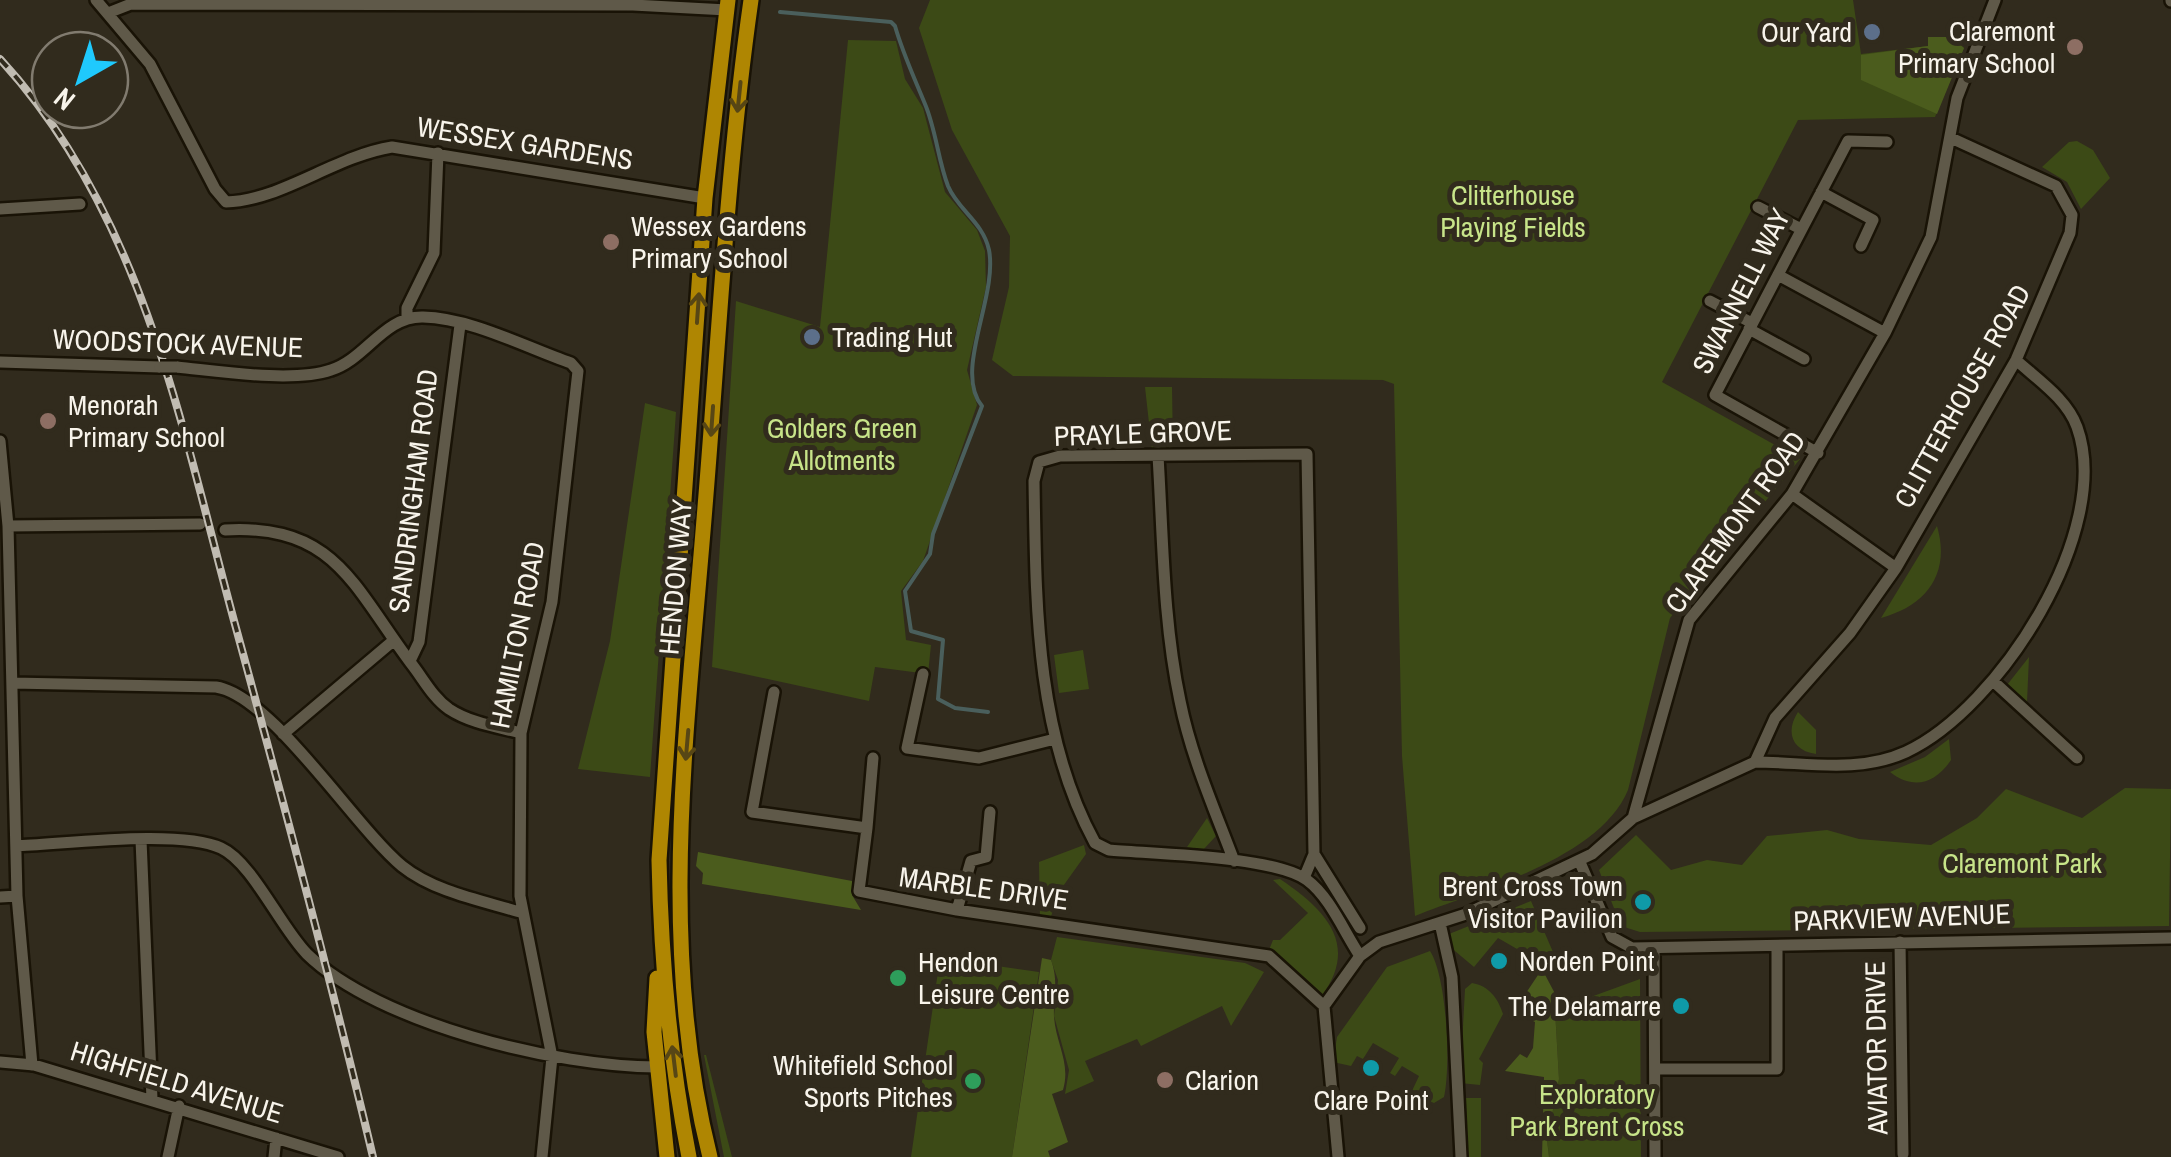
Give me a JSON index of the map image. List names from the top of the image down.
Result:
{
  "streets": {
    "highway": ["HENDON WAY"],
    "street": [
      "WESSEX GARDENS",
      "SWANNELL WAY",
      "WOODSTOCK AVENUE",
      "CLITTERHOUSE ROAD",
      "PRAYLE GROVE",
      "SANDRINGHAM ROAD",
      "CLAREMONT ROAD",
      "HAMILTON ROAD",
      "MARBLE DRIVE",
      "PARKVIEW AVENUE",
      "AVIATOR DRIVE",
      "HIGHFIELD AVENUE"
    ]
  },
  "crossings": [
    ["WESSEX GARDENS", "HENDON WAY"],
    ["SWANNELL WAY", "CLAREMONT ROAD"],
    ["CLITTERHOUSE ROAD", "CLAREMONT ROAD"],
    ["SANDRINGHAM ROAD", "HAMILTON ROAD"],
    ["PARKVIEW AVENUE", "AVIATOR DRIVE"]
  ],
  "parks": [
    "Clitterhouse Playing Fields",
    "Golders Green Allotments",
    "Claremont Park",
    "Exploratory Park Brent Cross"
  ],
  "places": [
    "Our Yard",
    "Claremont Primary School",
    "Wessex Gardens Primary School",
    "Trading Hut",
    "Menorah Primary School",
    "Brent Cross Town Visitor Pavilion",
    "Norden Point",
    "Hendon Leisure Centre",
    "The Delamarre",
    "Clare Point",
    "Clarion",
    "Whitefield School Sports Pitches"
  ],
  "north": "bottom left"
}
